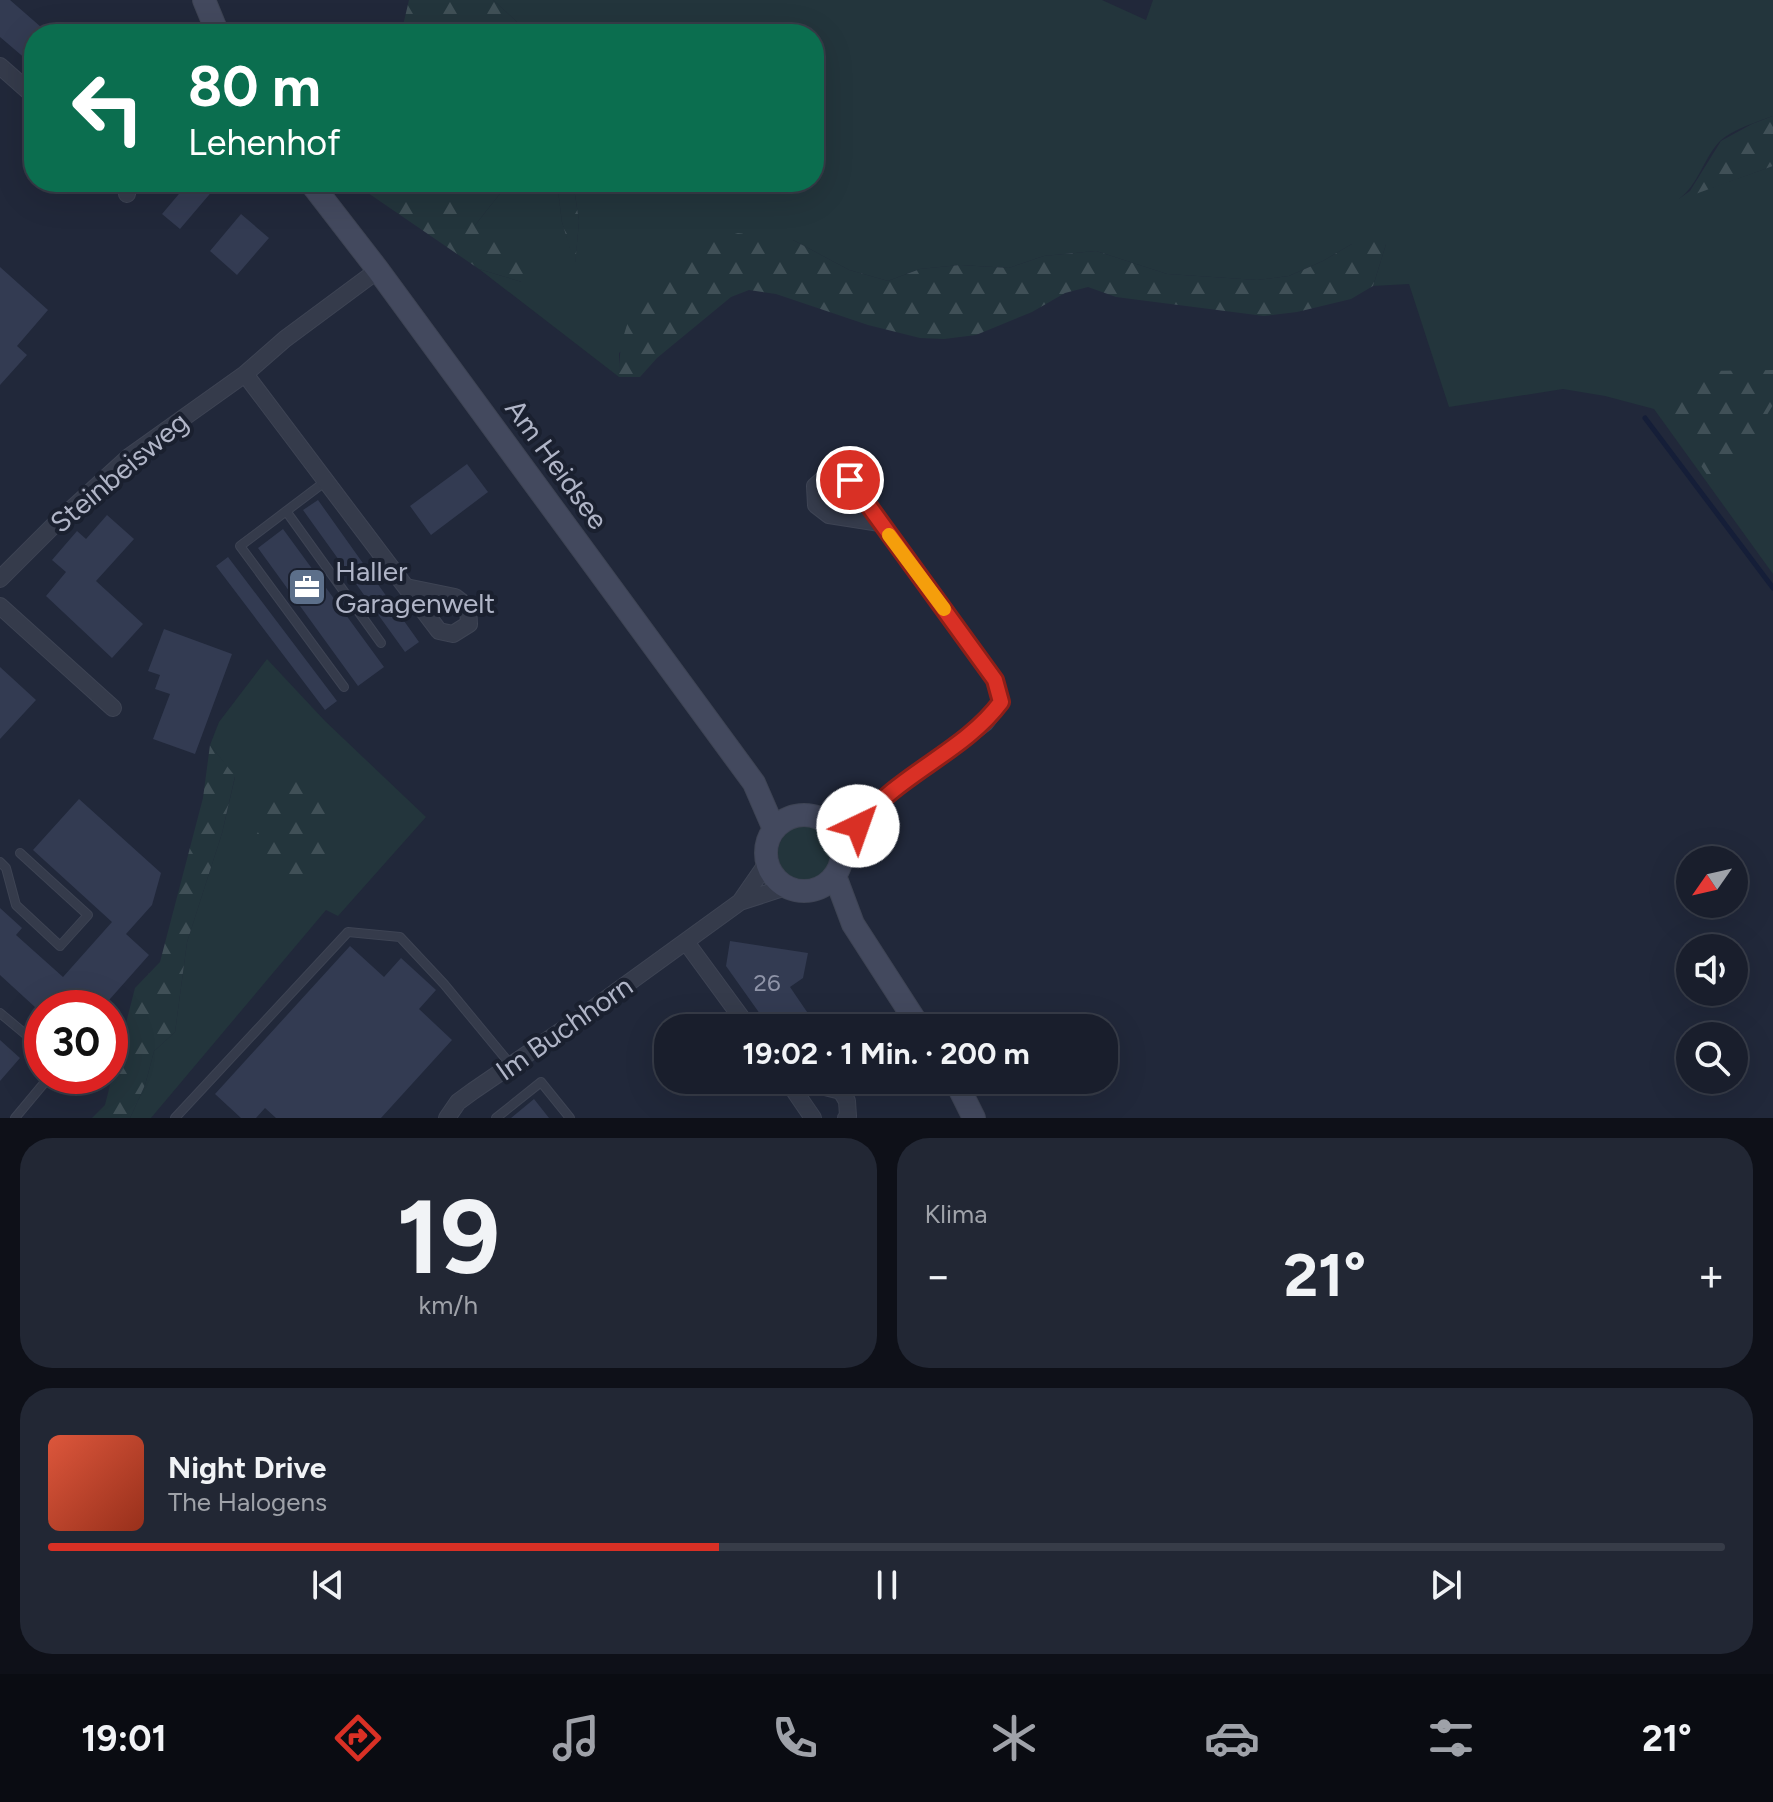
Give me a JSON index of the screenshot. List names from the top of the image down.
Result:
{
  "streets": {
    "main road": ["Am Heidsee"],
    "street": ["Steinbeisweg", "Im Buchhorn"]
  },
  "crossings": [
    ["Am Heidsee", "Steinbeisweg"],
    ["Am Heidsee", "Im Buchhorn"]
  ],
  "places": {
    "office": ["Haller Garagenwelt"]
  },
  "house_numbers": ["26"],
  "north": "bottom left",
  "page": {
    "turn": ["80 m", "Lehenhof"],
    "limit": "30",
    "trip": "19:02 · 1 Min. · 200 m",
    "tile": [
      ["19", "km/h"],
      "Klima"
    ],
    "heat": ["−", "21°", "+"],
    "song": ["Night Drive", "The Halogens"],
    "tabs": ["19:01", "21°"]
  }
}
